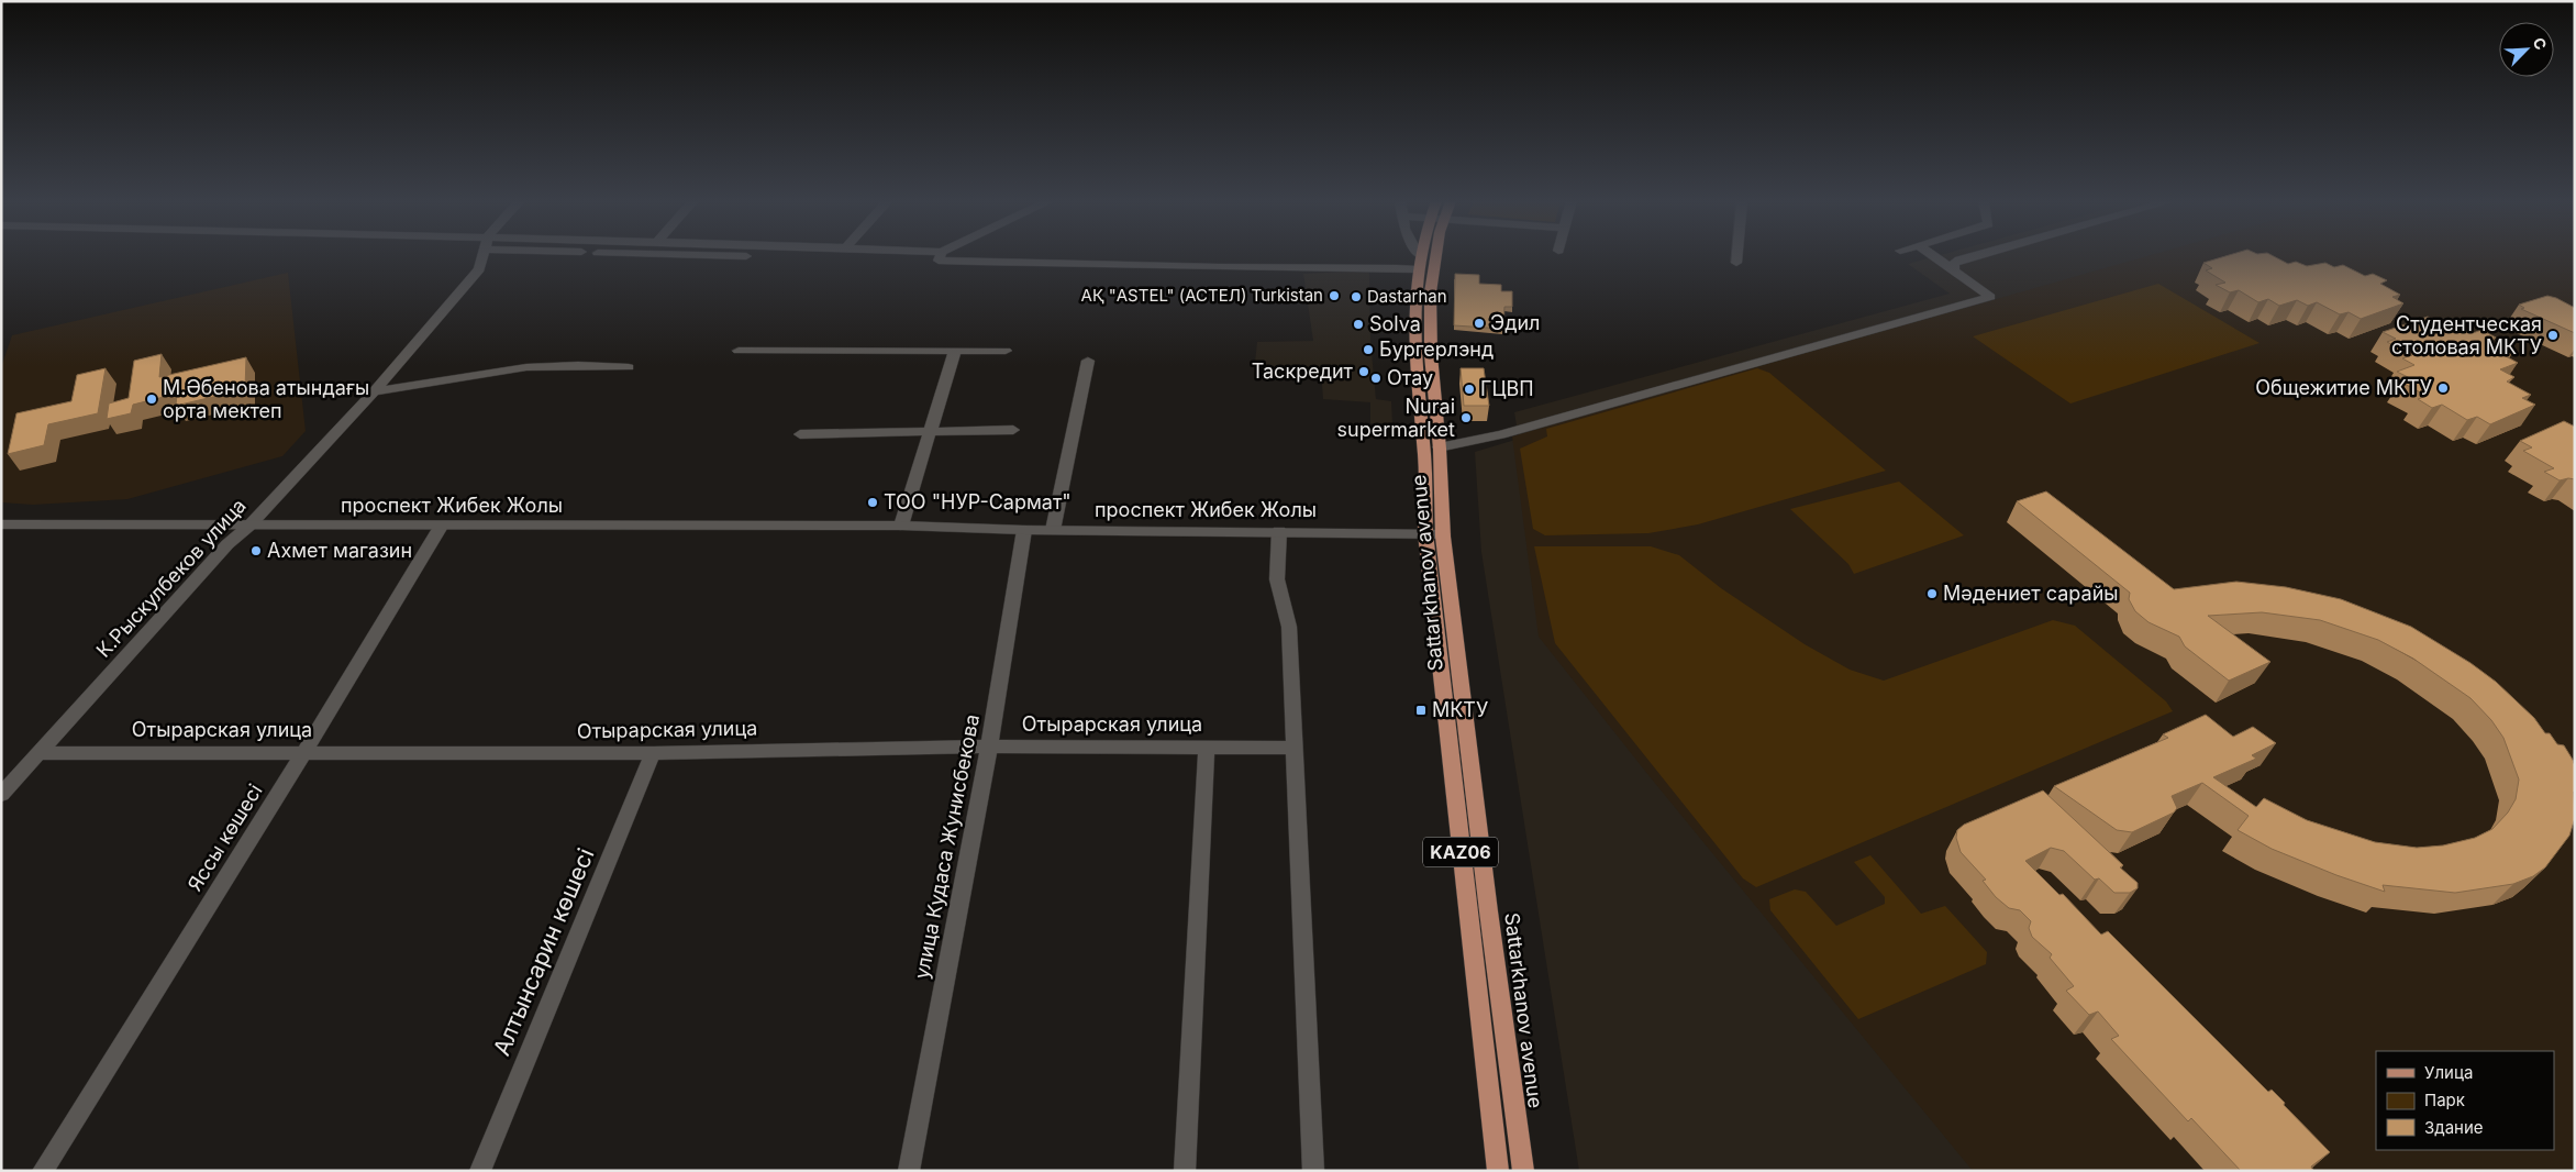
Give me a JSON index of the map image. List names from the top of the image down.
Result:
{
  "streets": {
    "main road": ["Sattarkhanov avenue", "KАZ06"],
    "street": [
      "проспект Жибек Жолы",
      "К.Рыскулбеков улица",
      "Отырарская улица",
      "Яссы көшесі",
      "улица Кудаса Жунисбекова",
      "Алтынсарин көшесі"
    ]
  },
  "crossings": [
    ["проспект Жибек Жолы", "Sattarkhanov avenue"],
    ["проспект Жибек Жолы", "К.Рыскулбеков улица"],
    ["проспект Жибек Жолы", "Яссы көшесі"],
    ["проспект Жибек Жолы", "улица Кудаса Жунисбекова"],
    ["К.Рыскулбеков улица", "Отырарская улица"],
    ["Отырарская улица", "Яссы көшесі"],
    ["Отырарская улица", "улица Кудаса Жунисбекова"],
    ["Отырарская улица", "Алтынсарин көшесі"]
  ],
  "places": {
    "other": [
      "АҚ \"ASTEL\" (АСТЕЛ) Turkistan",
      "Dastarhan",
      "Эдил",
      "Solva",
      "Студентческая столовая МКТУ",
      "Бургерлэнд",
      "Таскредит",
      "Отау",
      "Общежитие МКТУ",
      "ГЦВП",
      "М.Әбенова атындағы орта мектеп",
      "Nurai supermarket",
      "ТОО \"НУР-Сармат\"",
      "Ахмет магазин",
      "Мәдениет сарайы"
    ],
    "transit": ["МКТУ"]
  },
  "legend": ["Улица", "Парк", "Здание"],
  "north": "top right"
}
